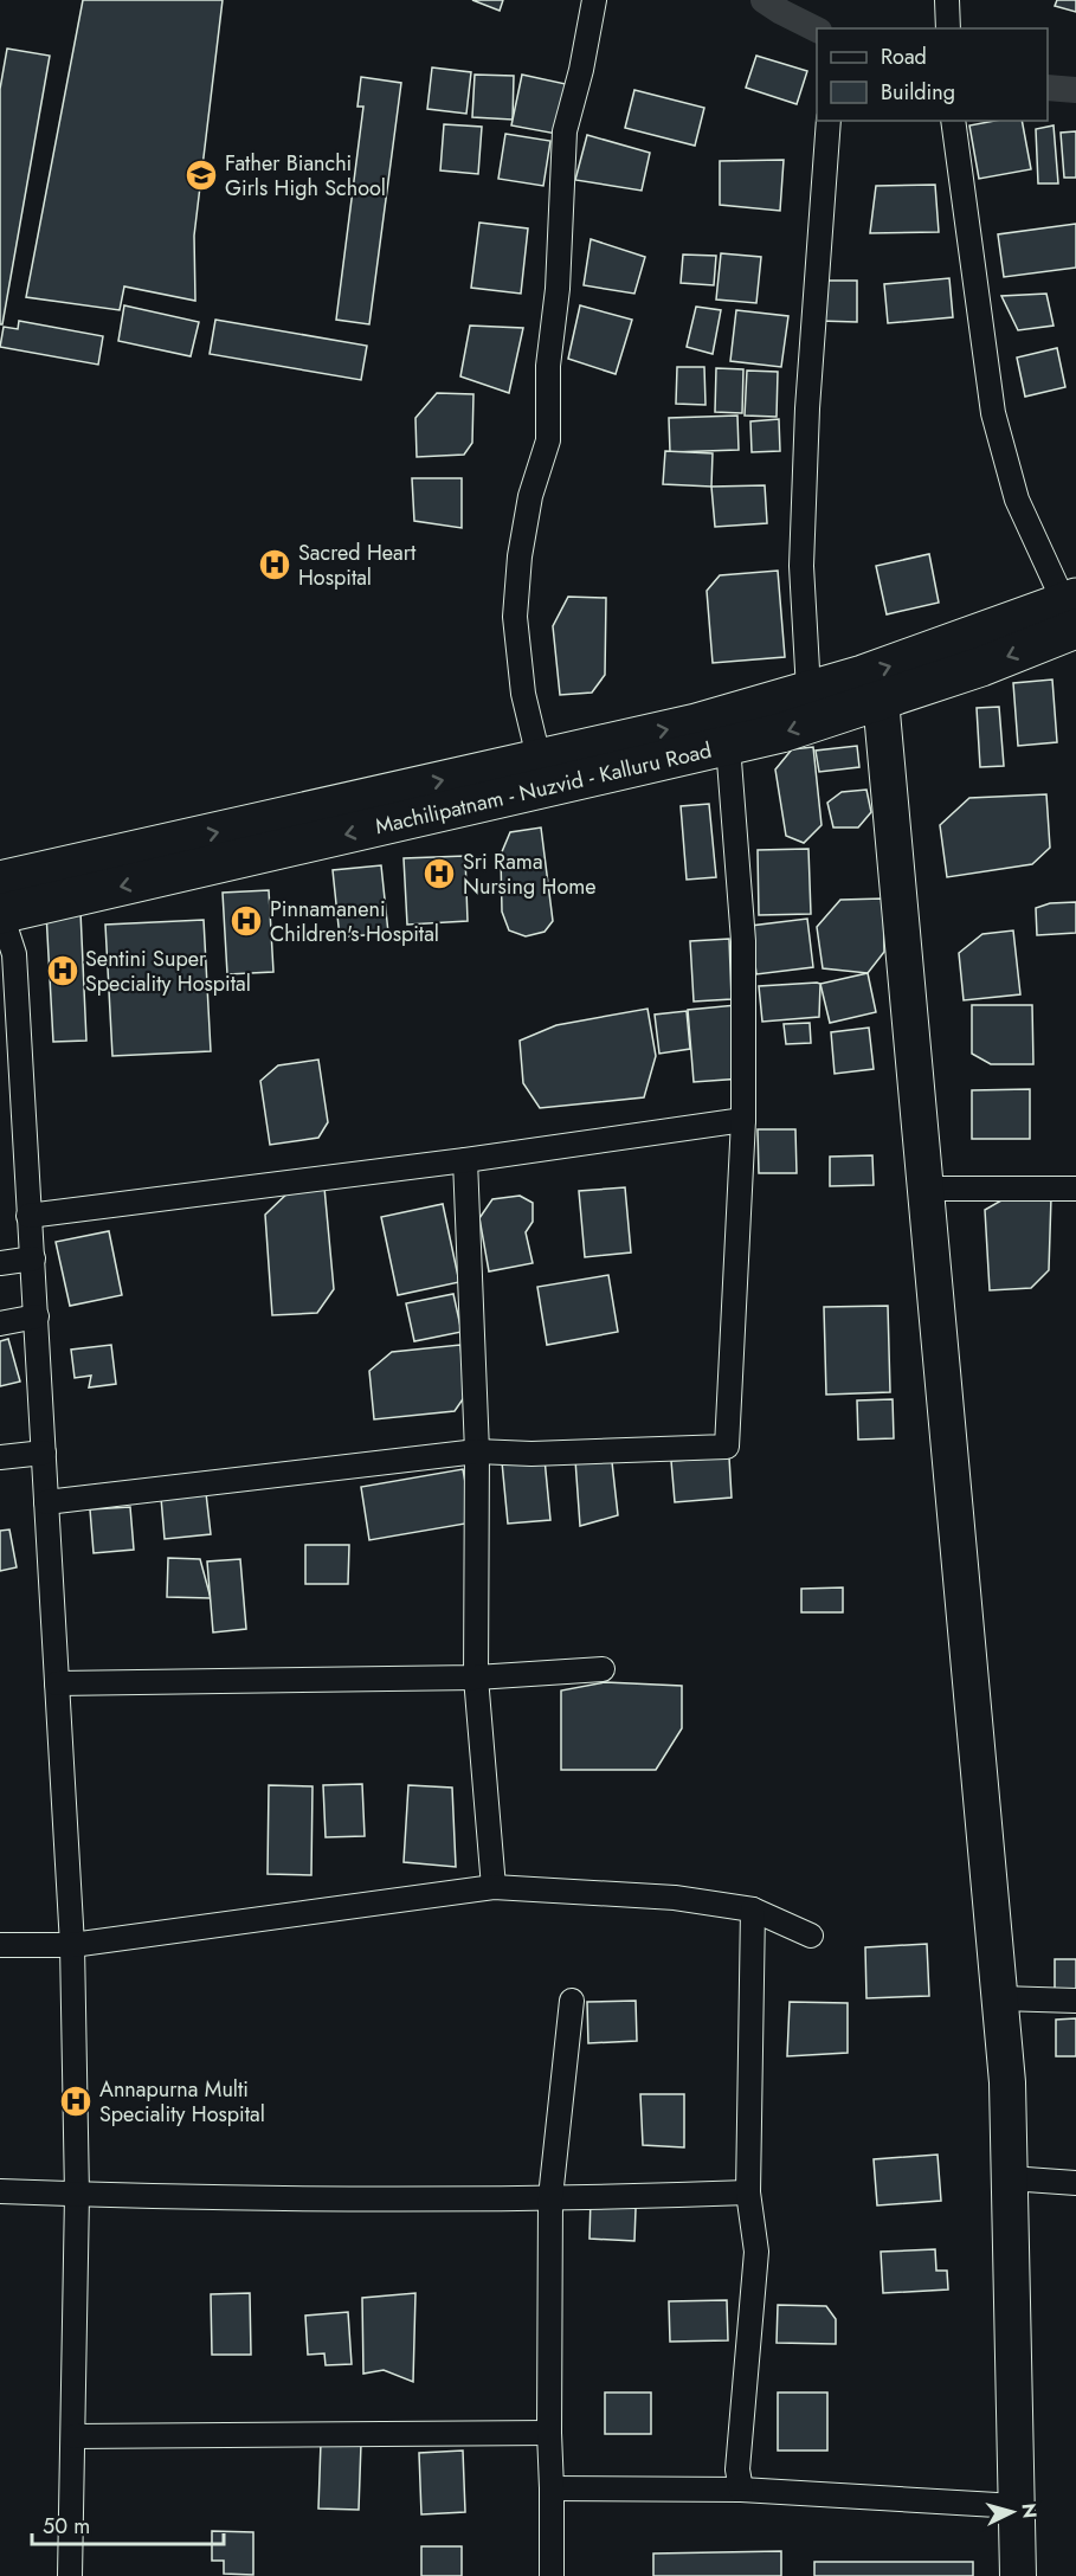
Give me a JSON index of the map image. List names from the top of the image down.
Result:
{
  "streets": {
    "highway": ["Machilipatnam - Nuzvid - Kalluru Road"]
  },
  "places": {
    "school or university": ["Father Bianchi Girls High School"],
    "hospital": [
      "Sacred Heart Hospital",
      "Sri Rama Nursing Home",
      "Pinnamaneni Children's Hospital",
      "Sentini Super Speciality Hospital",
      "Annapurna Multi Speciality Hospital"
    ]
  },
  "legend": ["Road", "Building"],
  "scale_bar": "50 m",
  "north": "right"
}
